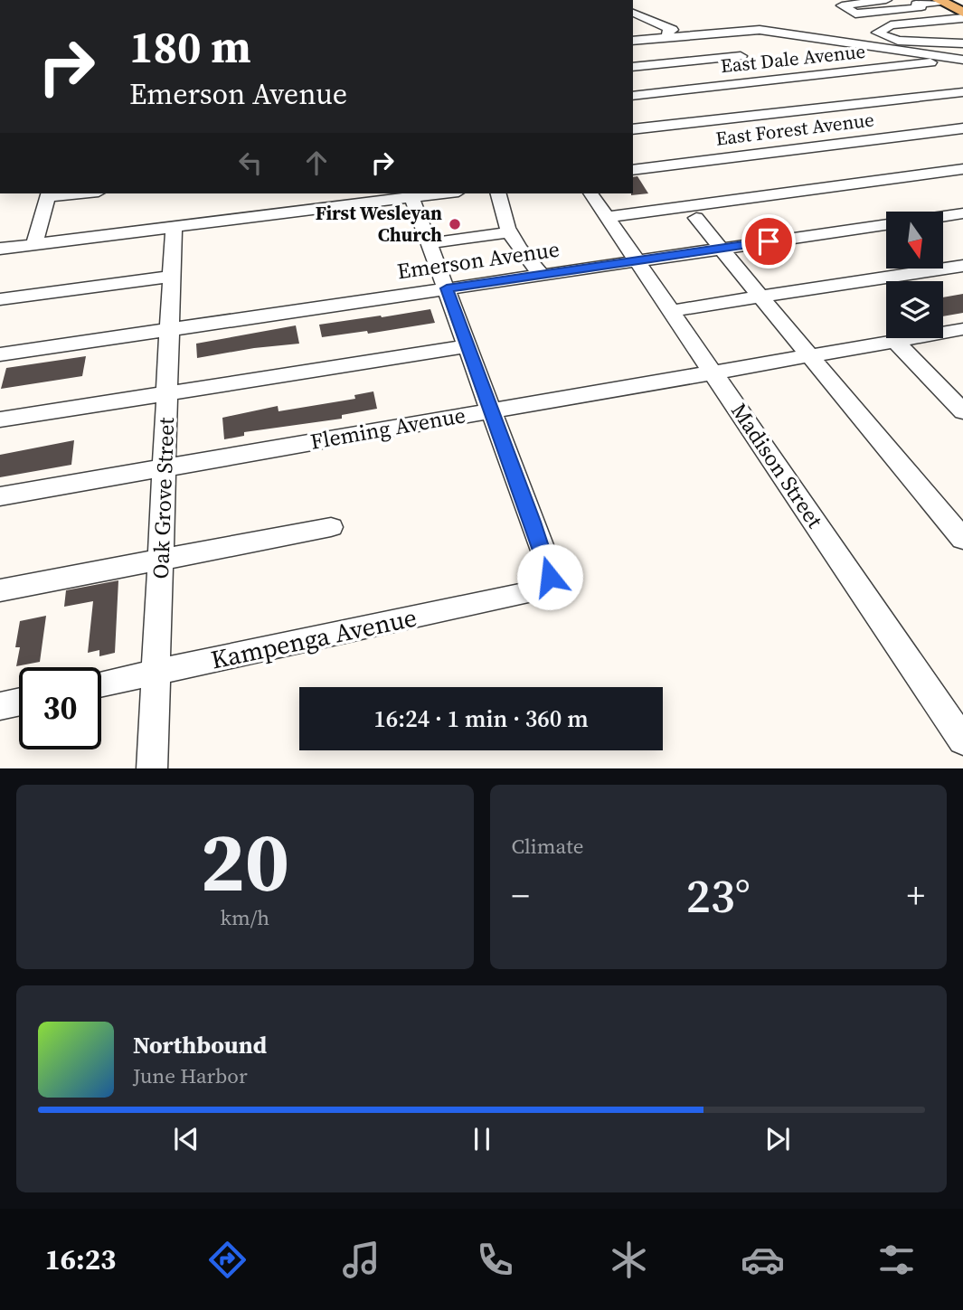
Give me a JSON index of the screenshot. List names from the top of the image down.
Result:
{
  "streets": {
    "street": [
      "East Dale Avenue",
      "East Forest Avenue",
      "Emerson Avenue",
      "Fleming Avenue",
      "Madison Street",
      "Oak Grove Street",
      "Kampenga Avenue"
    ]
  },
  "crossings": [
    ["Emerson Avenue", "Madison Street"],
    ["Emerson Avenue", "Oak Grove Street"],
    ["Fleming Avenue", "Madison Street"],
    ["Fleming Avenue", "Oak Grove Street"],
    ["Fleming Avenue", "Kampenga Avenue"],
    ["Oak Grove Street", "Kampenga Avenue"]
  ],
  "places": ["First Wesleyan Church"],
  "north": "bottom",
  "page": {
    "turn": ["180 m", "Emerson Avenue"],
    "limit": "30",
    "trip": "16:24 · 1 min · 360 m",
    "tile": [
      ["20", "km/h"],
      "Climate"
    ],
    "heat": ["−", "23°", "+"],
    "song": ["Northbound", "June Harbor"],
    "tabs": "16:23"
  }
}
